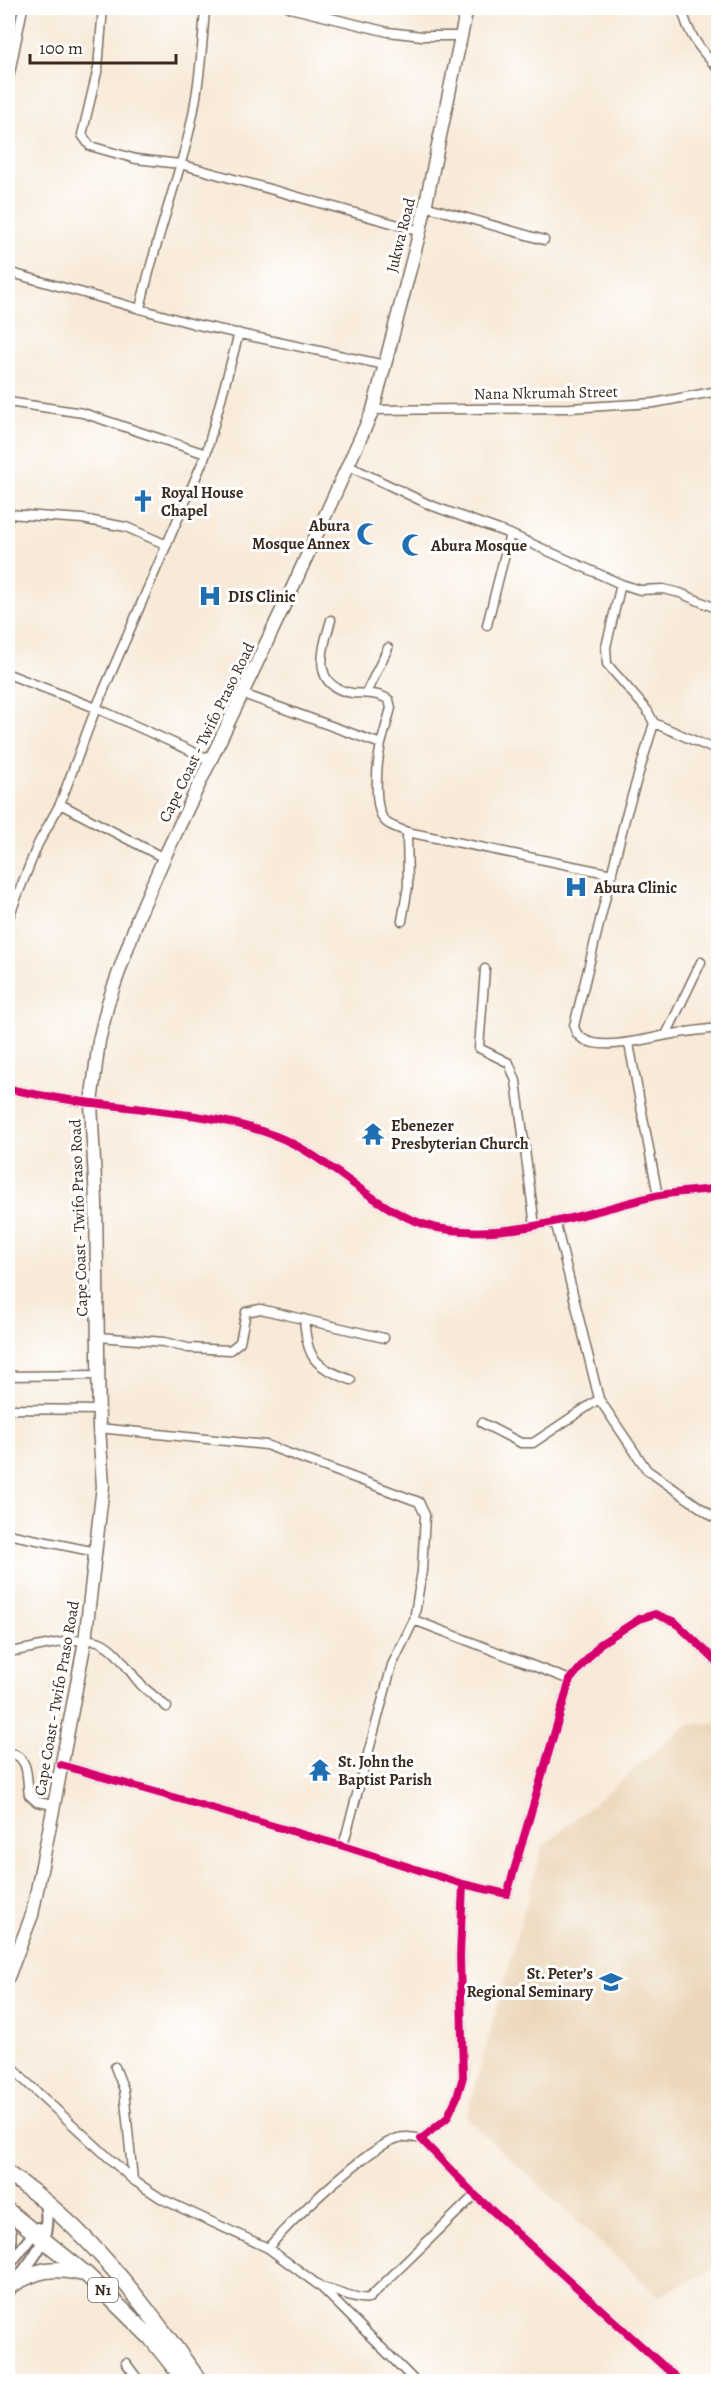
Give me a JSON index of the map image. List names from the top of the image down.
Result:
{
  "streets": {
    "highway": ["N1"],
    "main road": ["Jukwa Road", "Cape Coast - Twifo Praso Road"],
    "street": ["Nana Nkrumah Street"]
  },
  "crossings": [
    ["Jukwa Road", "Nana Nkrumah Street"],
    ["Jukwa Road", "Cape Coast - Twifo Praso Road"]
  ],
  "places": {
    "church": ["Royal House Chapel"],
    "mosque": ["Abura Mosque Annex", "Abura Mosque"],
    "hospital": ["DIS Clinic", "Abura Clinic"],
    "temple": ["Ebenezer Presbyterian Church", "St. John the Baptist Parish"],
    "school or university": ["St. Peter’s Regional Seminary"]
  },
  "scale_bar": "100 m"
}
